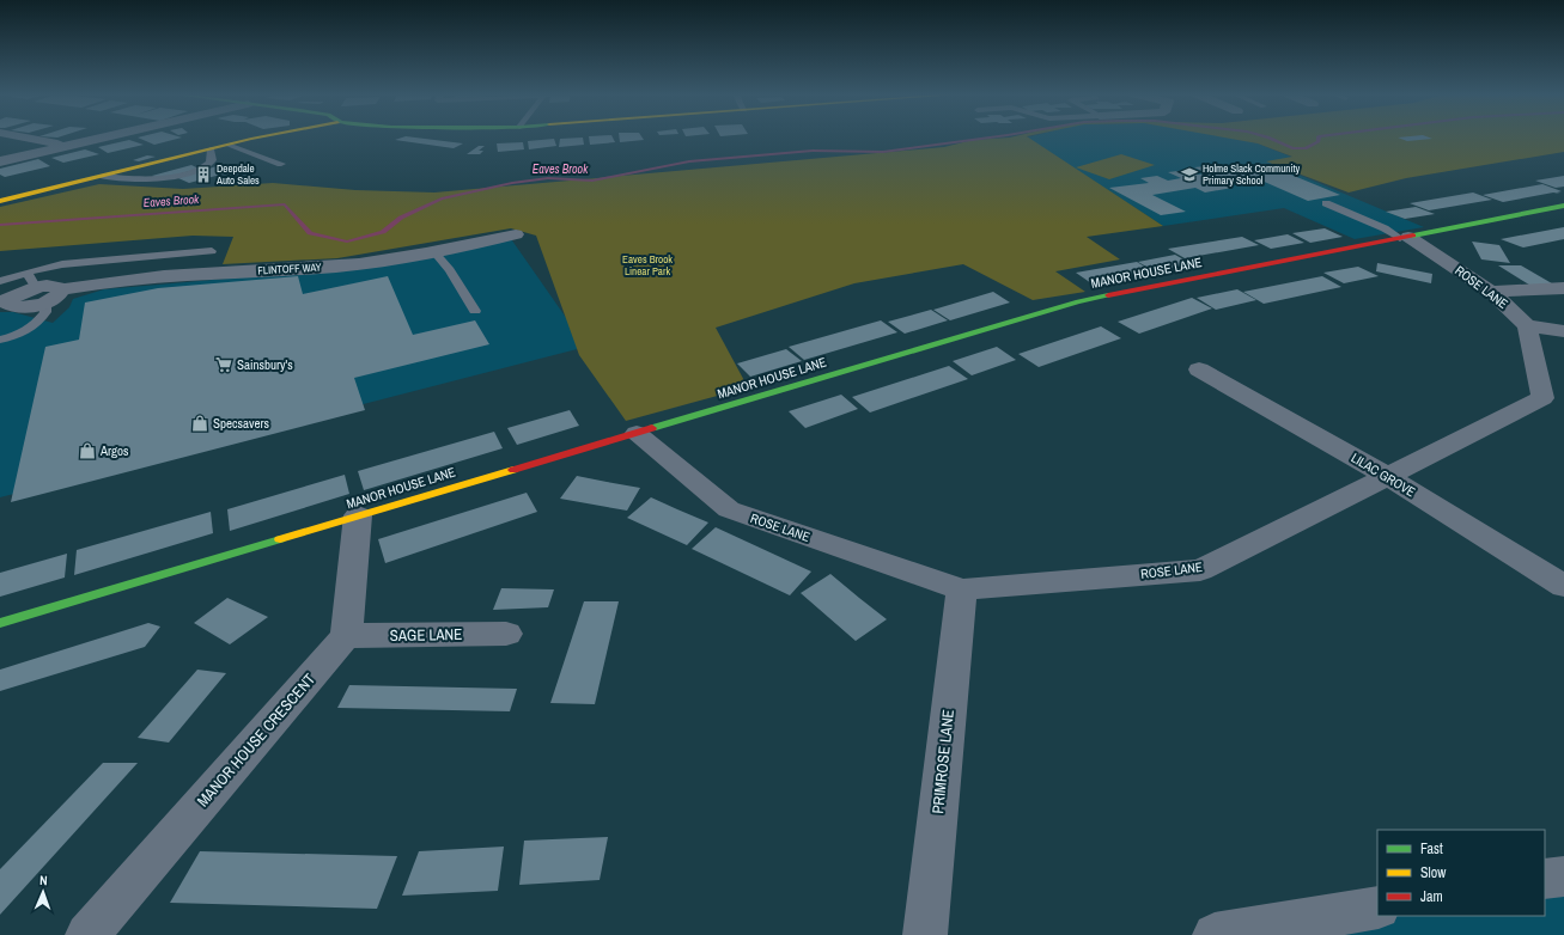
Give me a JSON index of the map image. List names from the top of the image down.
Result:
{
  "streets": {
    "main road": ["MANOR HOUSE LANE"],
    "street": [
      "FLINTOFF WAY",
      "ROSE LANE",
      "LILAC GROVE",
      "SAGE LANE",
      "MANOR HOUSE CRESCENT",
      "PRIMROSE LANE"
    ]
  },
  "crossings": [
    ["MANOR HOUSE LANE", "ROSE LANE"],
    ["ROSE LANE", "LILAC GROVE"],
    ["ROSE LANE", "PRIMROSE LANE"],
    ["SAGE LANE", "MANOR HOUSE CRESCENT"]
  ],
  "water": ["Eaves Brook"],
  "parks": ["Eaves Brook Linear Park"],
  "places": {
    "building": ["Deepdale Auto Sales"],
    "school or university": ["Holme Slack Community Primary School"],
    "supermarket": ["Sainsbury's"],
    "shop": ["Specsavers", "Argos"]
  },
  "legend": ["Fast", "Slow", "Jam"],
  "north": "top"
}
